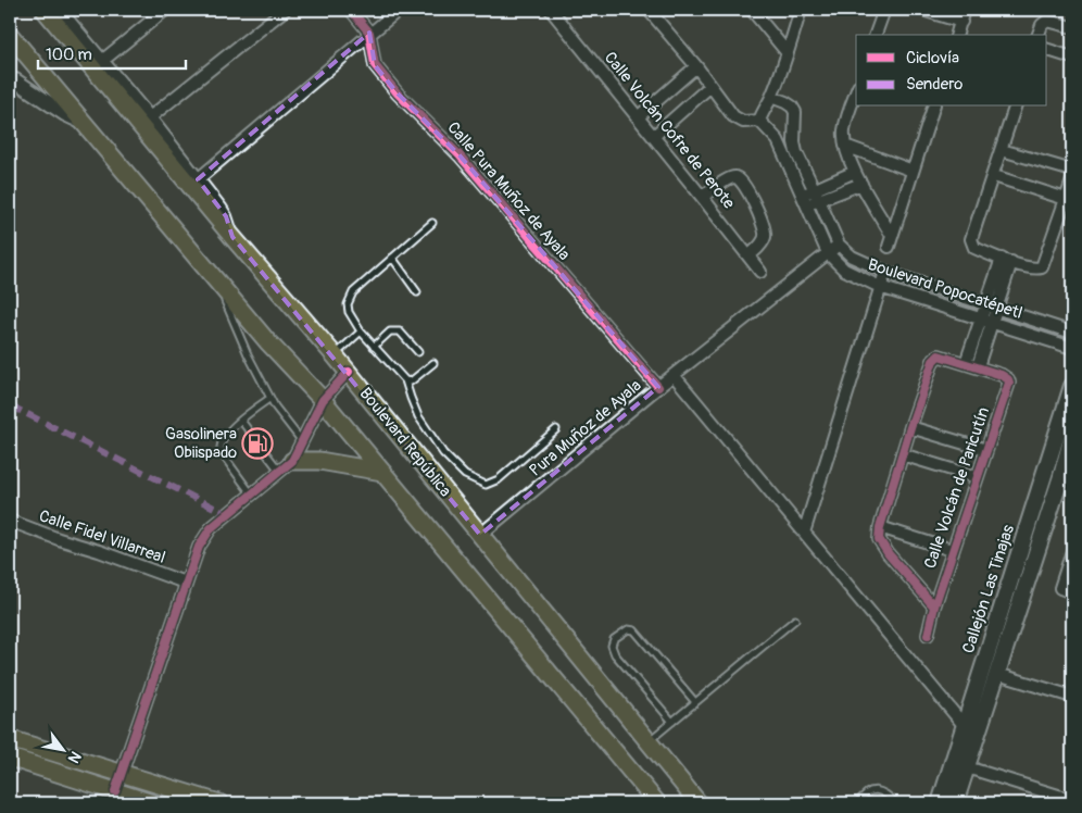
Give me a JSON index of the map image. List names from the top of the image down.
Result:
{
  "streets": {
    "main road": ["Boulevard República", "Callejón Las Tinajas"],
    "street": [
      "Calle Volcán Cofre de Perote",
      "Calle Pura Muñoz de Ayala",
      "Boulevard Popocatépetl",
      "Pura Muñoz de Ayala",
      "Calle Volcán de Paricutín",
      "Calle Fidel Villarreal"
    ]
  },
  "crossings": [
    ["Calle Pura Muñoz de Ayala", "Pura Muñoz de Ayala"],
    ["Boulevard Popocatépetl", "Pura Muñoz de Ayala"],
    ["Pura Muñoz de Ayala", "Boulevard República"]
  ],
  "places": {
    "fuel station": ["Gasolinera Obiispado"]
  },
  "legend": ["Ciclovía", "Sendero"],
  "scale_bar": "100 m",
  "north": "bottom right"
}
